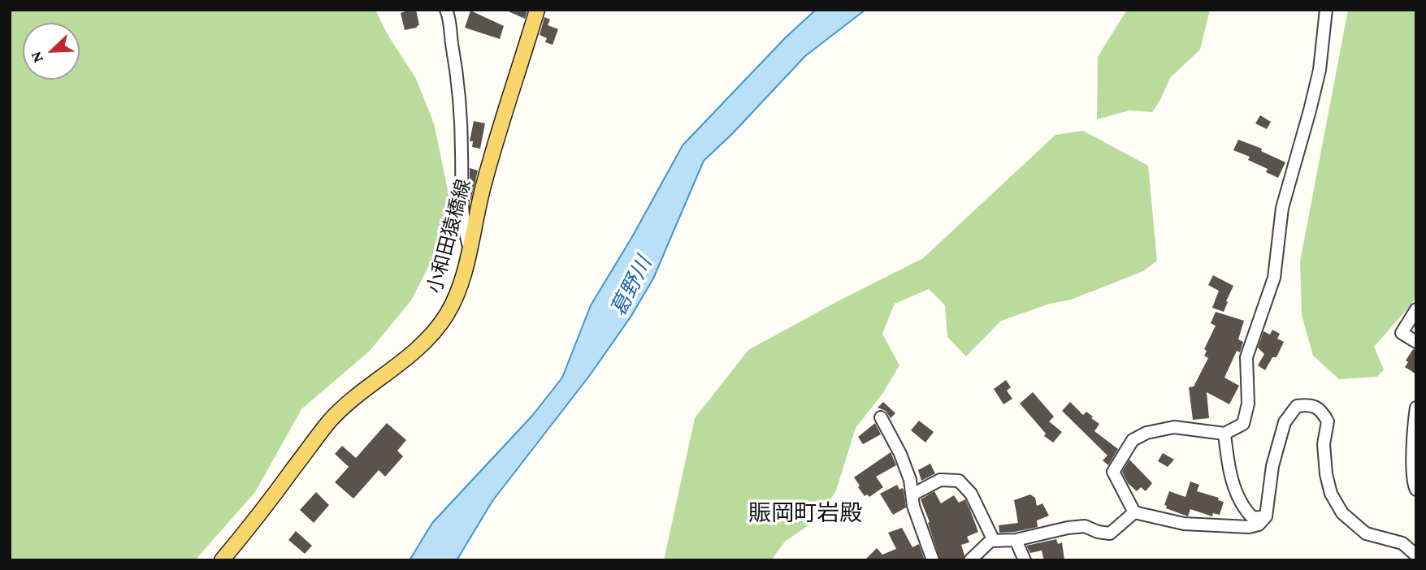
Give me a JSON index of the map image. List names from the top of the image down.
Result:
{
  "streets": {
    "main road": ["小和田猿橋線"]
  },
  "districts": ["賑岡町岩殿"],
  "water": ["葛野川"],
  "north": "bottom left"
}
